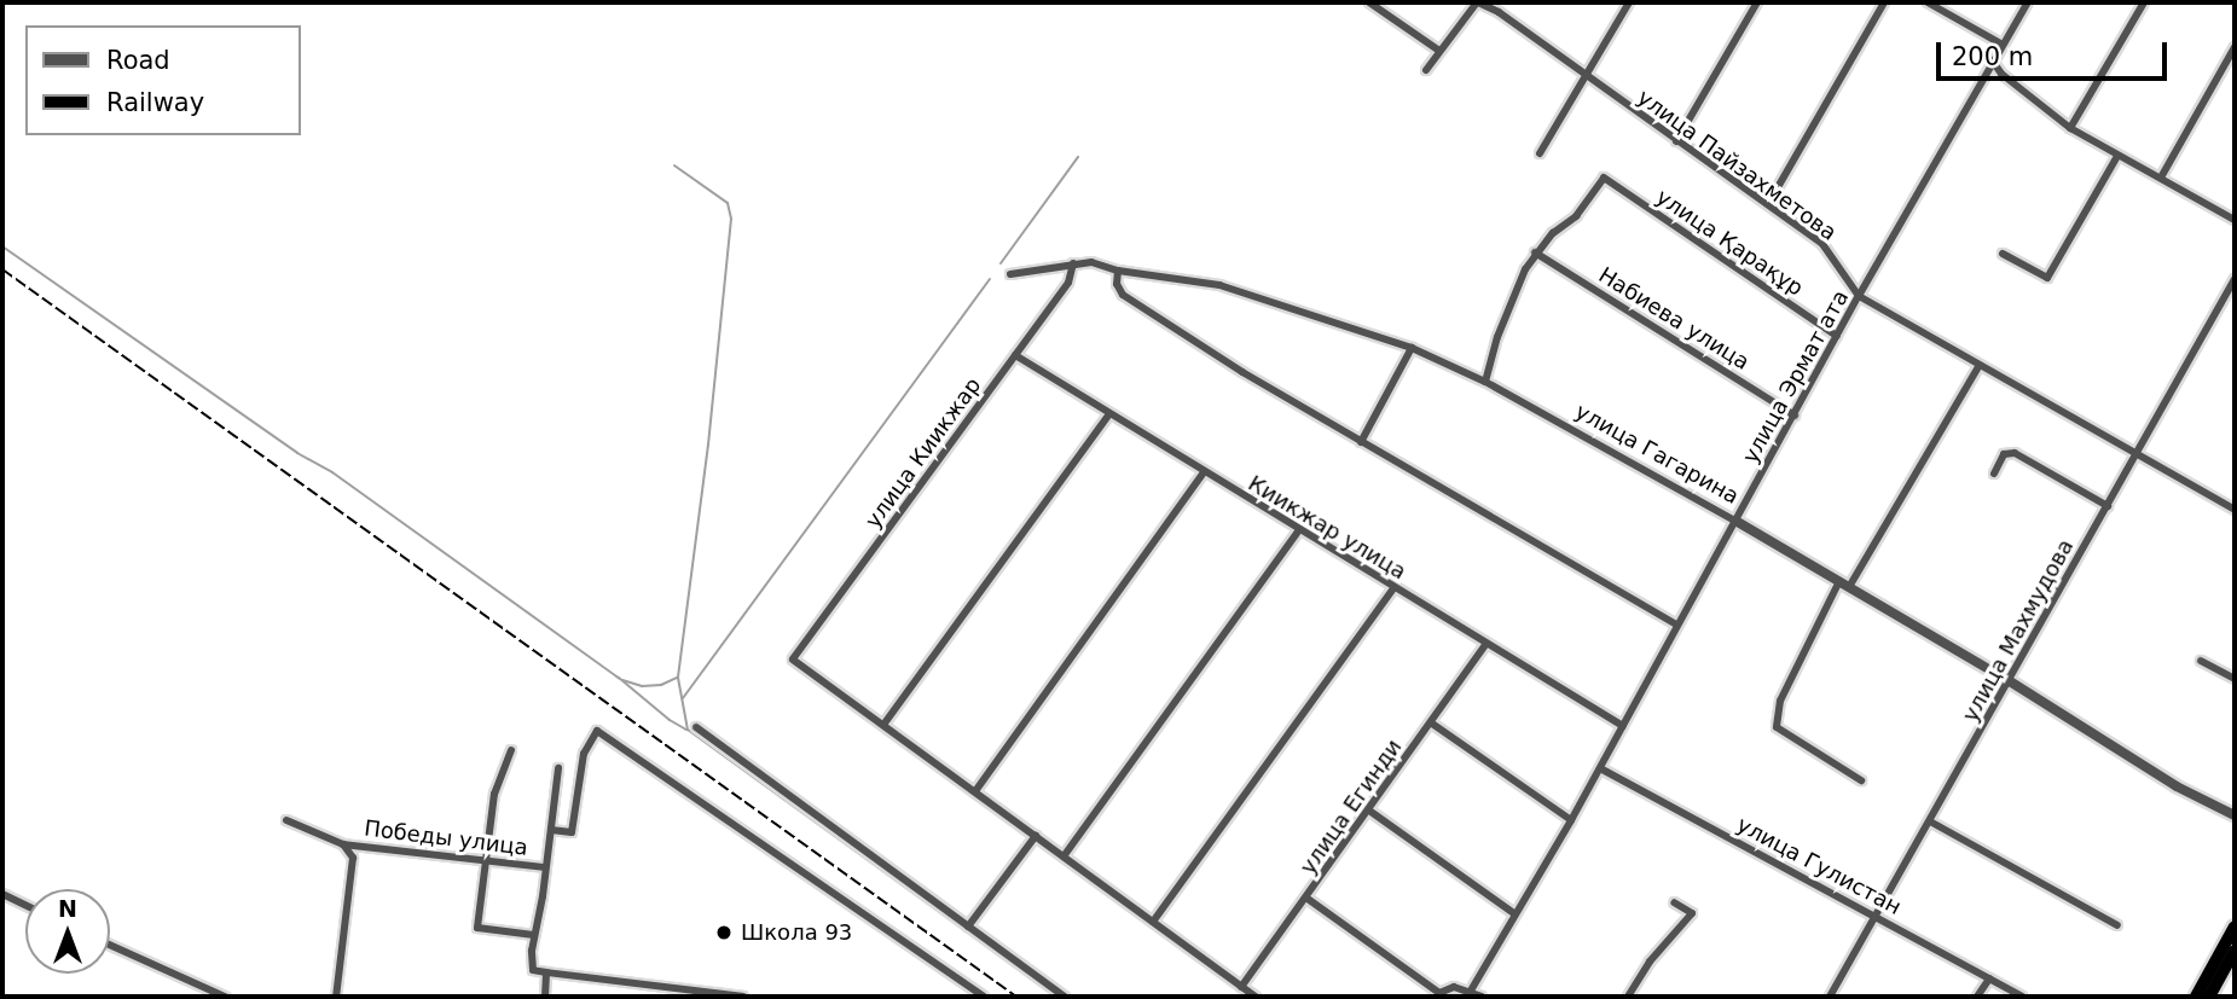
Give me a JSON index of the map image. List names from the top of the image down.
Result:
{
  "streets": {
    "street": [
      "улица Пайзахметова",
      "улица Қарақұр",
      "Набиева улица",
      "улица Эрмат ата",
      "улица Киикжар",
      "улица Гагарина",
      "Киикжар улица",
      "улица Махмудова",
      "улица Егинди",
      "Победы улица",
      "улица Гулистан"
    ]
  },
  "crossings": [
    ["улица Пайзахметова", "улица Эрмат ата"],
    ["улица Пайзахметова", "улица Махмудова"],
    ["улица Қарақұр", "Набиева улица"],
    ["улица Қарақұр", "улица Эрмат ата"],
    ["Набиева улица", "улица Эрмат ата"],
    ["улица Эрмат ата", "улица Гагарина"],
    ["улица Эрмат ата", "Киикжар улица"],
    ["улица Эрмат ата", "улица Егинди"],
    ["улица Эрмат ата", "улица Гулистан"],
    ["улица Киикжар", "улица Гагарина"],
    ["улица Киикжар", "Киикжар улица"],
    ["улица Гагарина", "улица Махмудова"],
    ["Киикжар улица", "улица Егинди"],
    ["улица Махмудова", "улица Гулистан"]
  ],
  "places": ["Школа 93"],
  "legend": ["Road", "Railway"],
  "scale_bar": "200 m",
  "north": "top"
}
